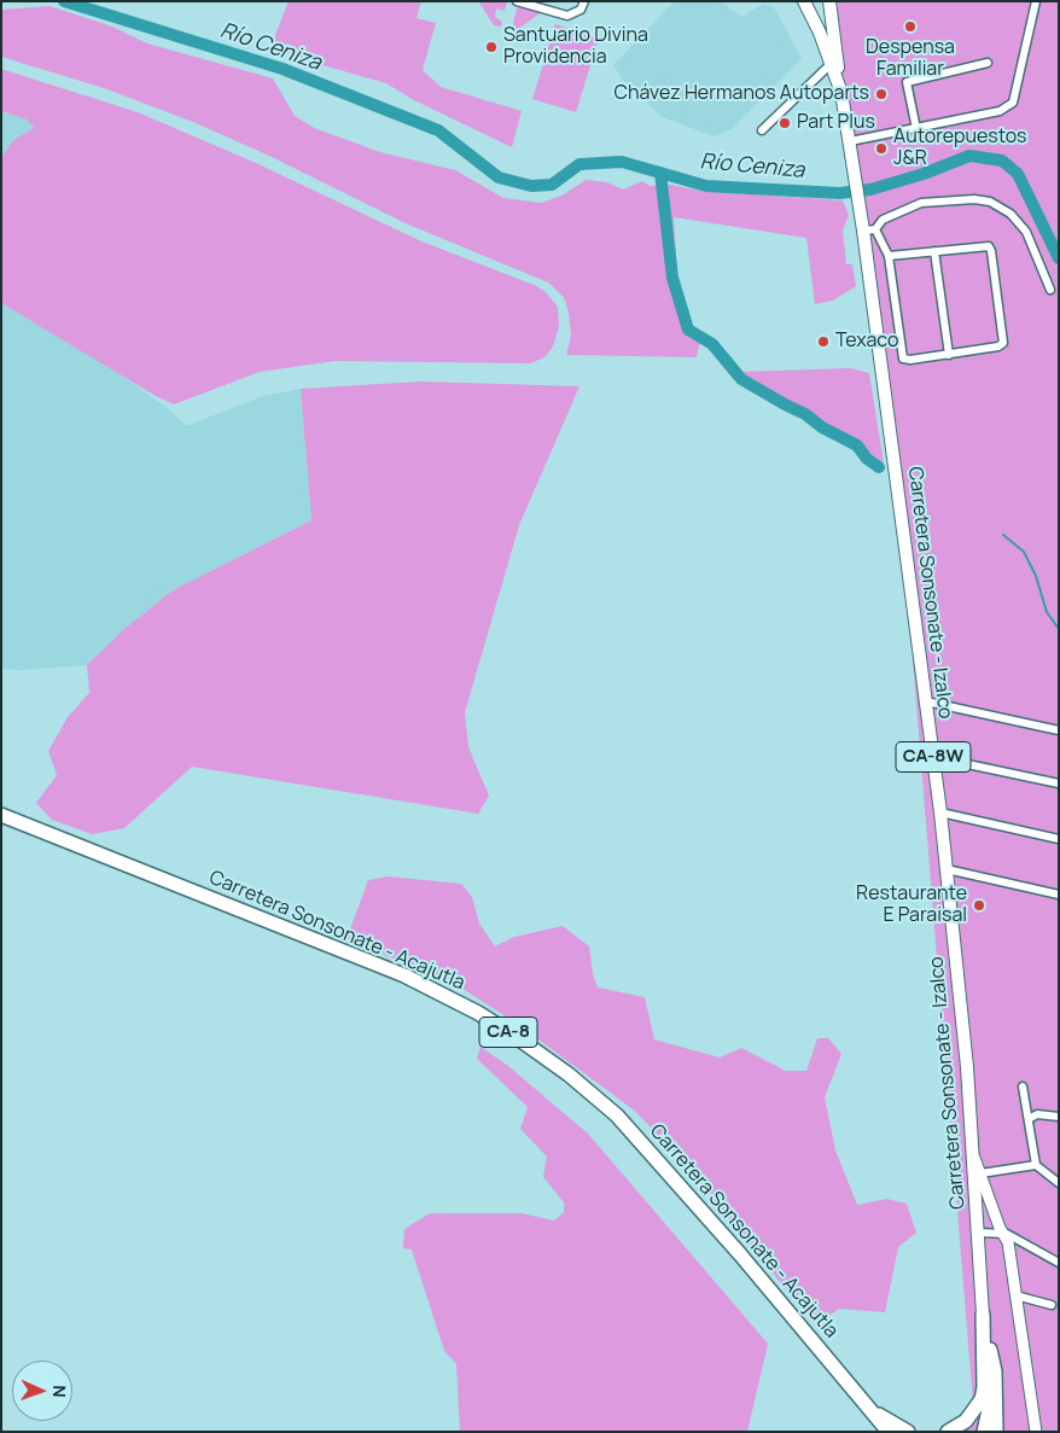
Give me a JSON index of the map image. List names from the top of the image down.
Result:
{
  "streets": {
    "highway": ["Carretera Sonsonate - Acajutla", "CA-8"],
    "main road": ["Carretera Sonsonate - Izalco", "CA-8W"]
  },
  "water": ["Río Ceniza"],
  "places": [
    "Despensa Familiar",
    "Santuario Divina Providencia",
    "Chávez Hermanos Autoparts",
    "Part Plus",
    "Autorepuestos J&R",
    "Texaco",
    "Restaurante E Paraisal"
  ],
  "north": "right"
}
